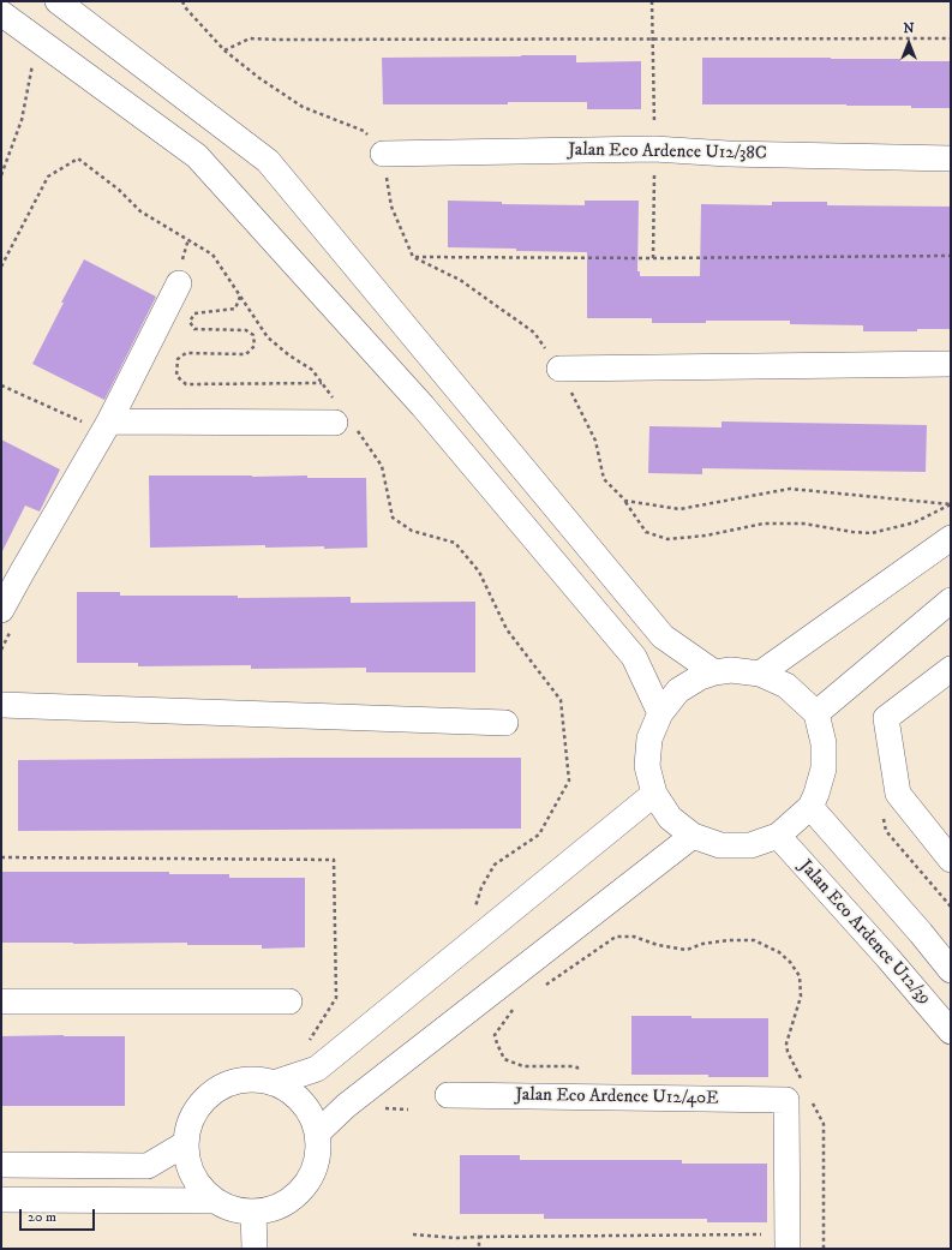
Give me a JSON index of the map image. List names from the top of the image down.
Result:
{
  "streets": {
    "street": ["Jalan Eco Ardence U12/38C", "Jalan Eco Ardence U12/39", "Jalan Eco Ardence U12/40E"]
  },
  "scale_bar": "20 m",
  "north": "top"
}
